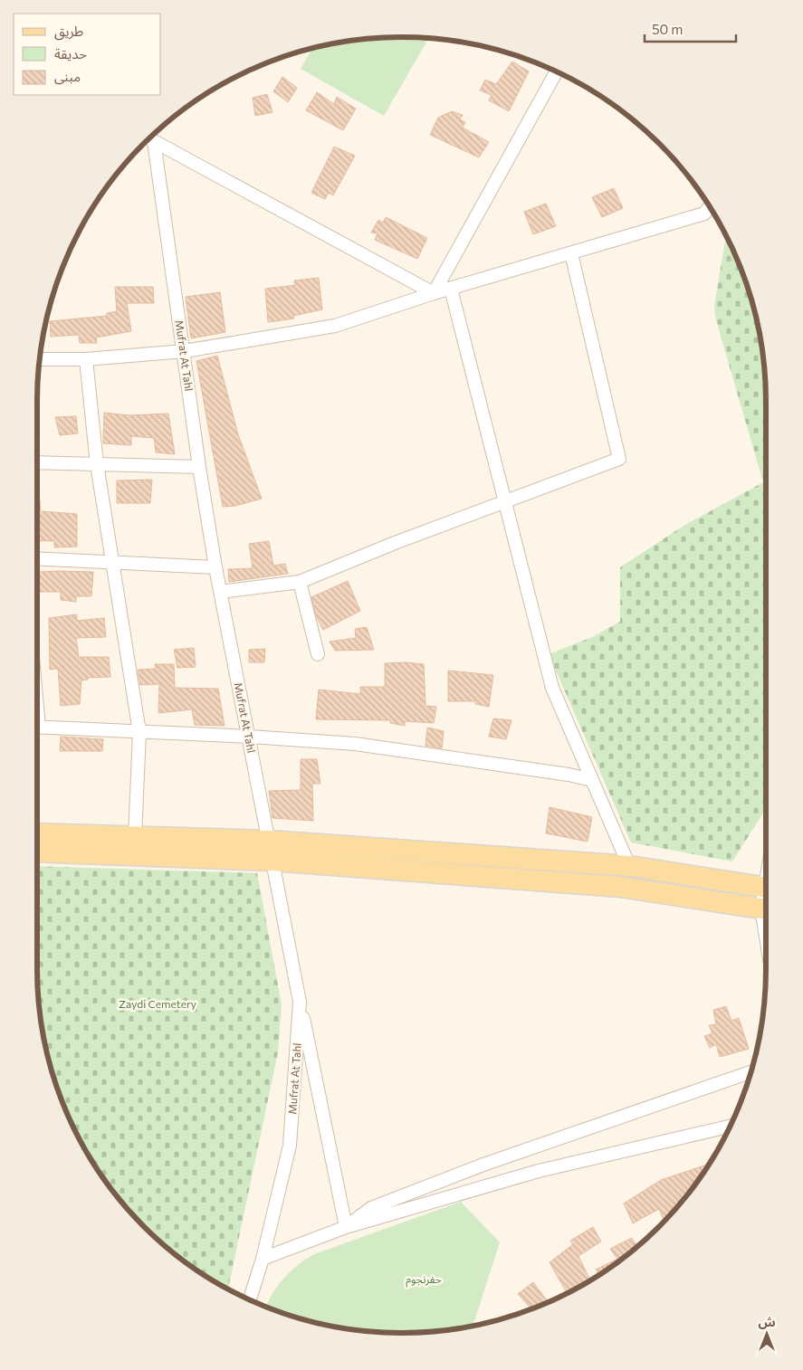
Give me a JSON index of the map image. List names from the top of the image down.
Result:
{
  "streets": {
    "street": ["Mufrat At Tahl"]
  },
  "parks": ["Zaydi Cemetery", "حفرنجوم"],
  "legend": ["طريق", "حديقة", "مبنى"],
  "scale_bar": "50 m",
  "north": "top"
}
